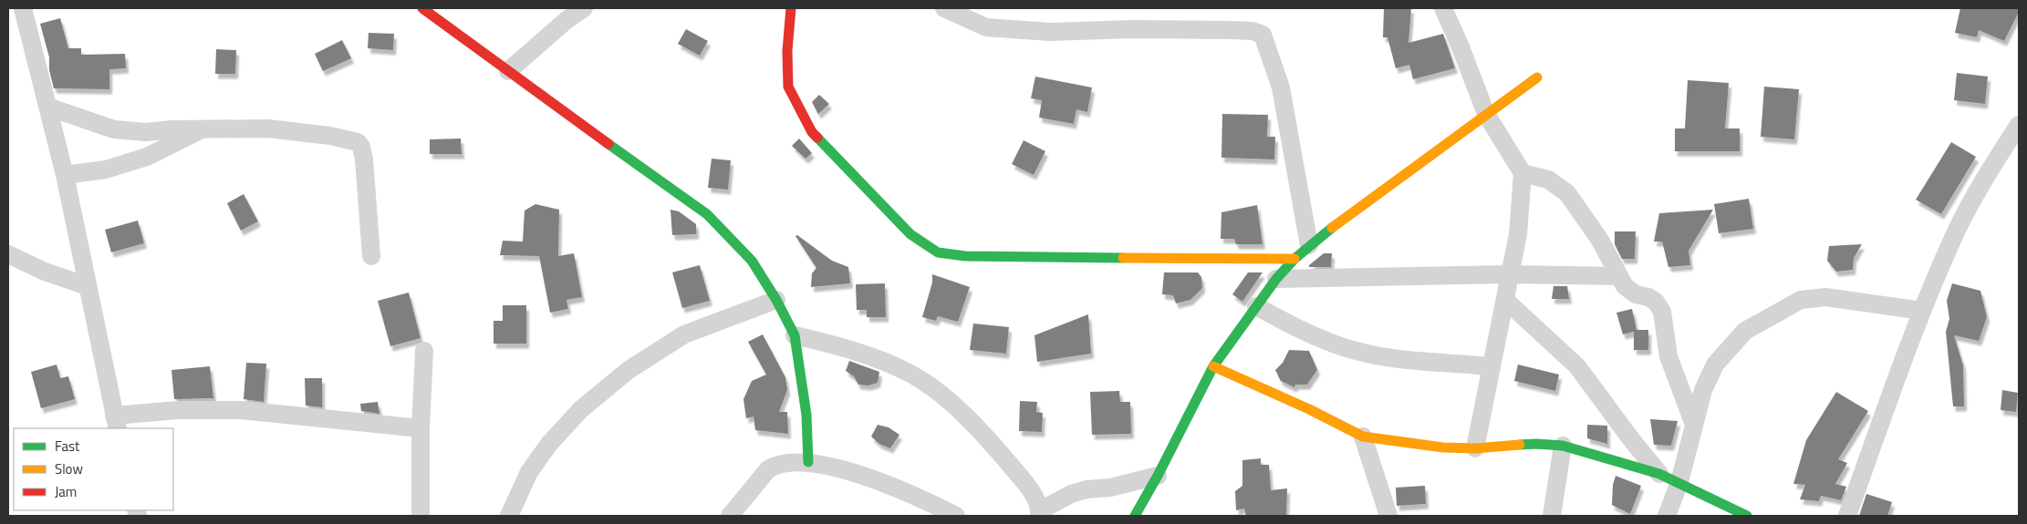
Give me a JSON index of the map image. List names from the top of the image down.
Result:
{
  "legend": ["Fast", "Slow", "Jam"]
}
